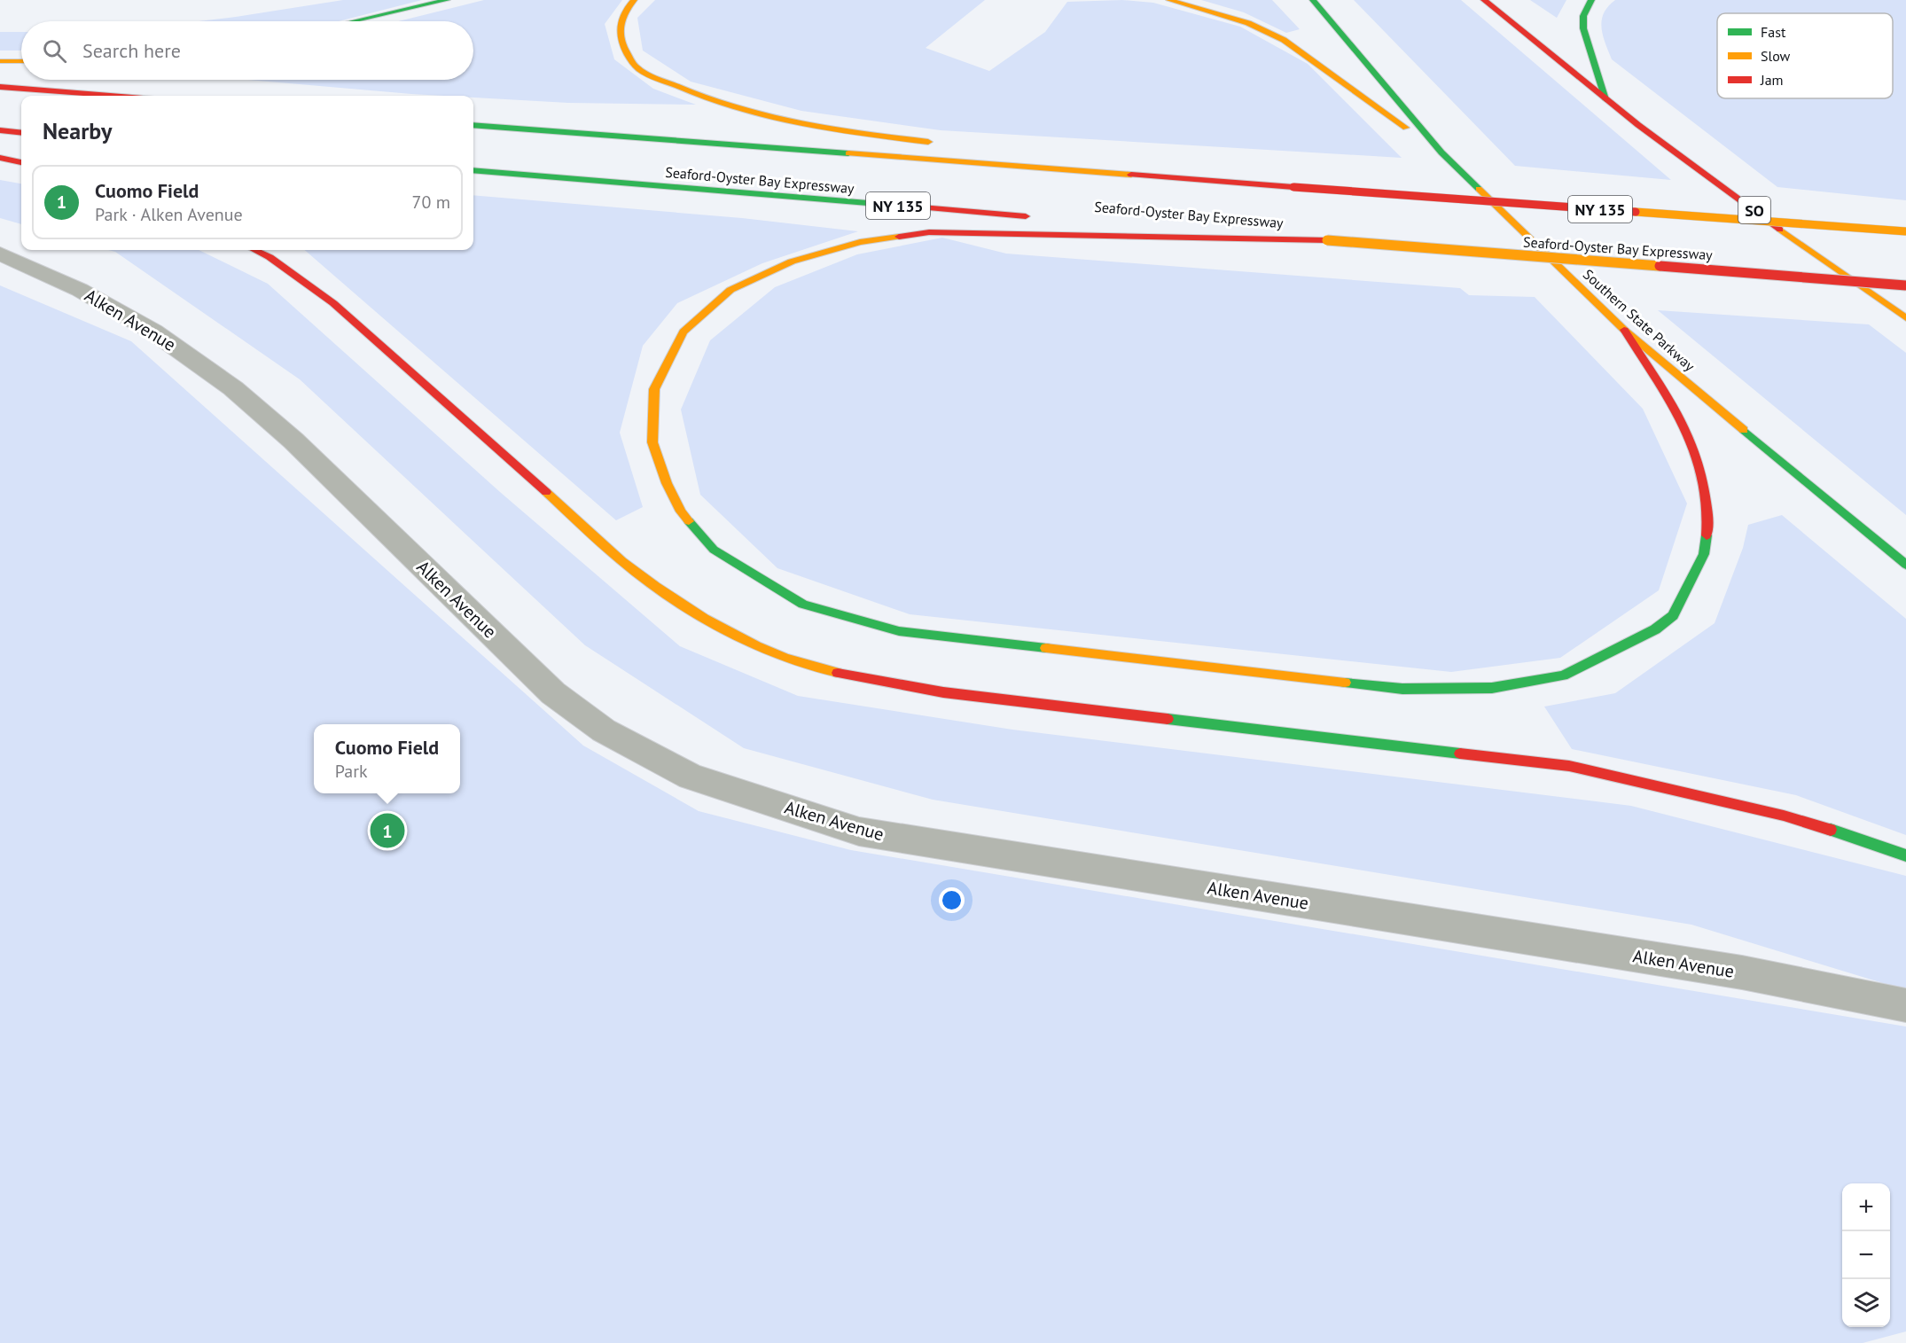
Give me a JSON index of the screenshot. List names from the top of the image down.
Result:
{
  "streets": {
    "highway": [
      "Seaford-Oyster Bay Expressway",
      "NY 135",
      "SO",
      "Southern State Parkway"
    ],
    "street": ["Alken Avenue"]
  },
  "legend": ["Fast", "Slow", "Jam"],
  "page": {
    "search": "Search here",
    "heading": "Nearby",
    "list": [
      {
        "mark": "1",
        "name": "Cuomo Field",
        "note": "Park · Alken Avenue",
        "value": "70 m"
      }
    ],
    "popup": ["Cuomo Field", "Park"],
    "pins": "1",
    "map_buttons": ["+", "−"]
  }
}
